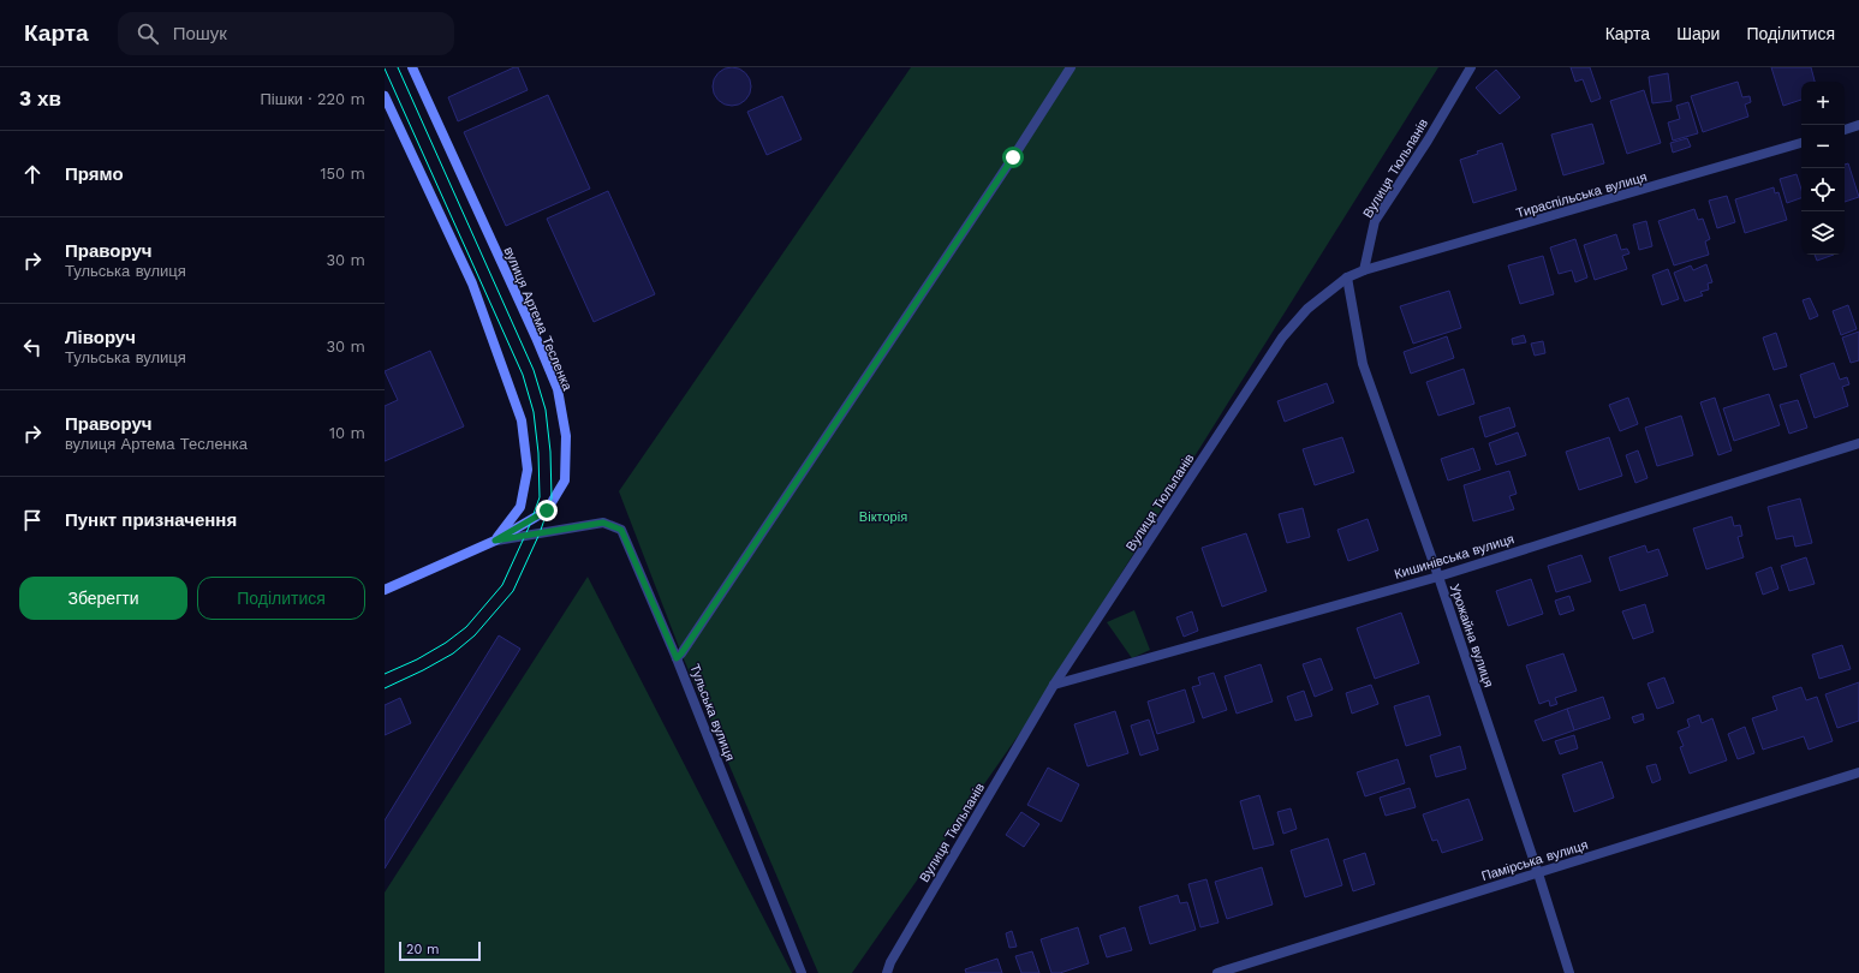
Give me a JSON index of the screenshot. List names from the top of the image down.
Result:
{
  "streets": {
    "street": [
      "Вулиця Тюльпанів",
      "Тираспільська вулиця",
      "вулиця Артема Тесленка",
      "Кишинівська вулиця",
      "Урожайна вулиця",
      "Тульська вулиця",
      "Памірська вулиця"
    ]
  },
  "crossings": [
    ["Вулиця Тюльпанів", "Тираспільська вулиця"],
    ["Вулиця Тюльпанів", "Кишинівська вулиця"],
    ["Вулиця Тюльпанів", "Урожайна вулиця"],
    ["вулиця Артема Тесленка", "Тульська вулиця"],
    ["Кишинівська вулиця", "Урожайна вулиця"],
    ["Урожайна вулиця", "Памірська вулиця"]
  ],
  "parks": ["Вікторія"],
  "scale_bar": "20 m",
  "page": {
    "header": "Карта",
    "search": "Пошук",
    "nav": ["Карта", "Шари", "Поділитися"],
    "heading": ["3 хв", "Пішки · 220 m"],
    "map_buttons": ["+", "−"],
    "list": [
      ["Прямо", "150 m"],
      ["Праворуч", "Тульська вулиця", "30 m"],
      ["Ліворуч", "Тульська вулиця", "30 m"],
      ["Праворуч", "вулиця Артема Тесленка", "10 m"],
      "Пункт призначення"
    ],
    "buttons": ["Зберегти", "Поділитися"],
    "scale": "20 m"
  }
}
